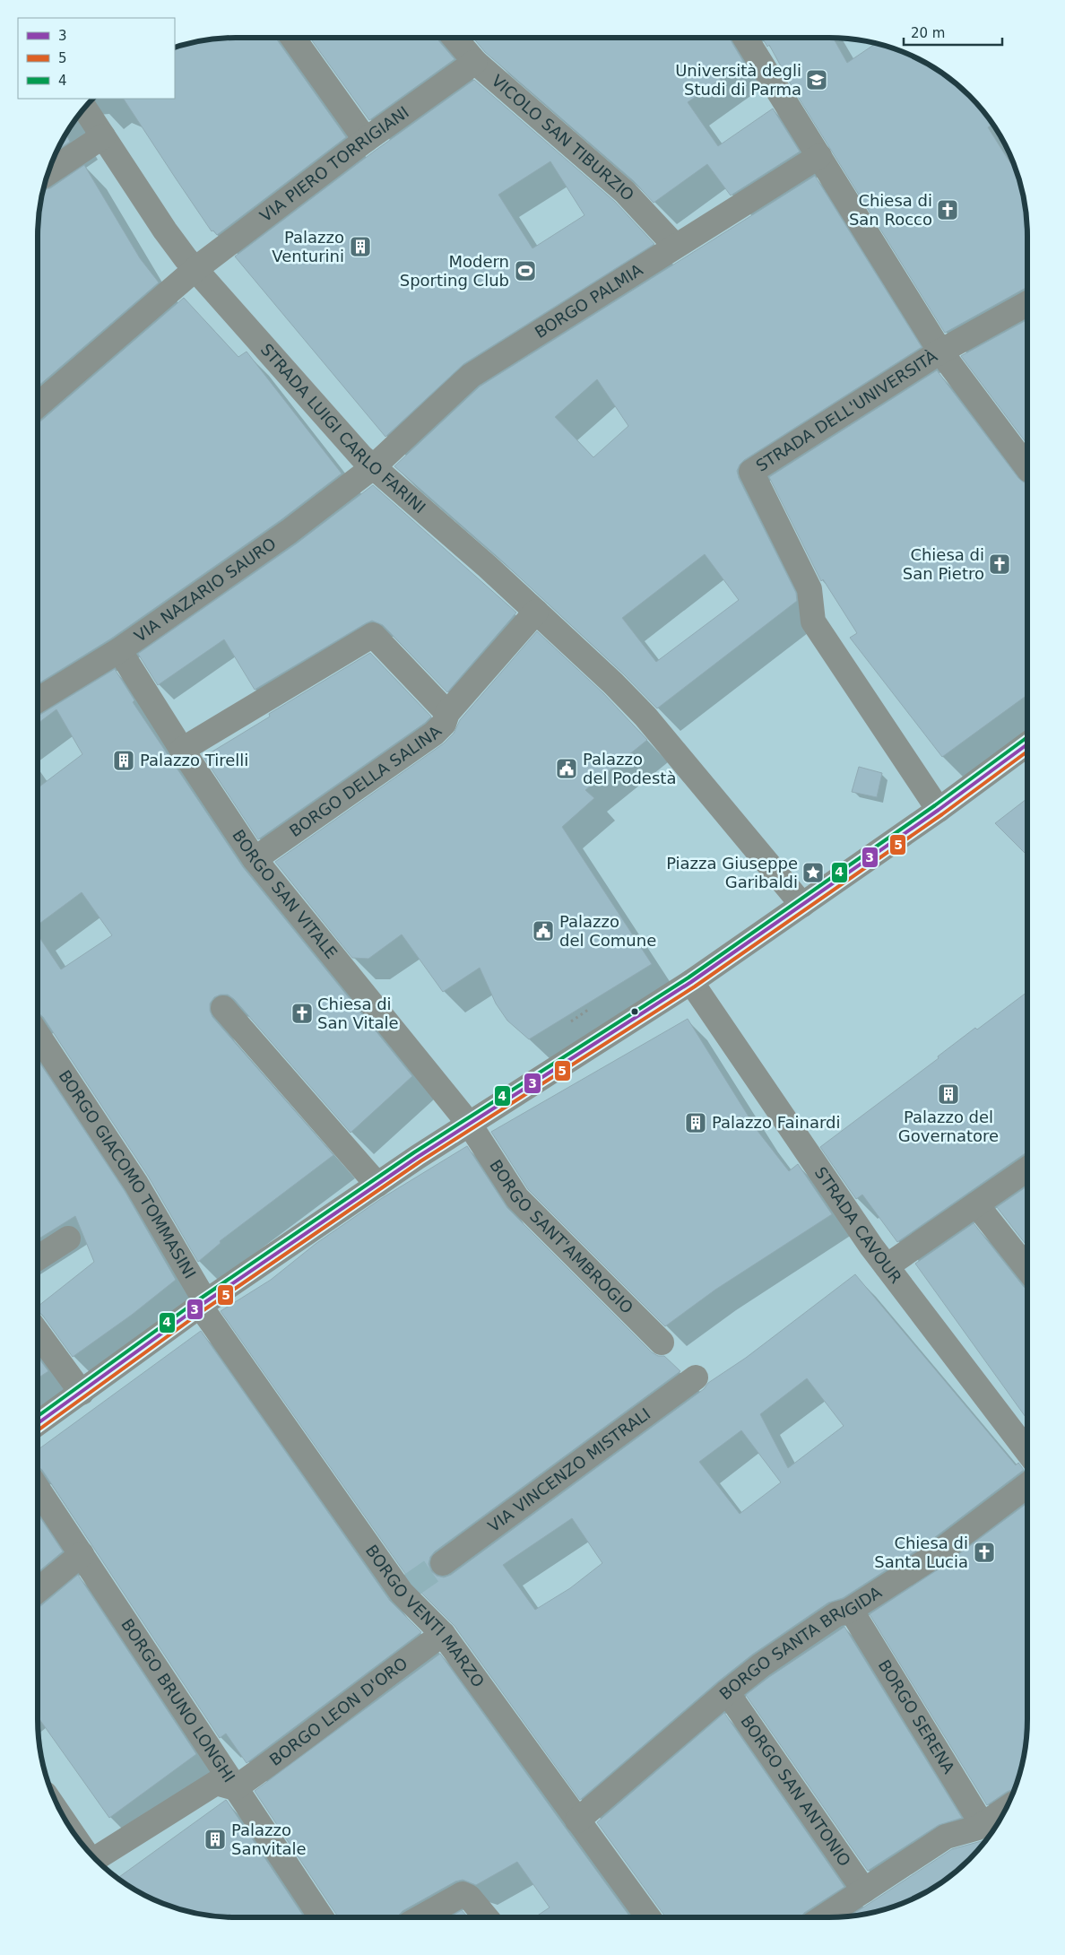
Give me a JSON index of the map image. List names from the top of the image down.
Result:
{
  "streets": {
    "street": [
      "VICOLO SAN TIBURZIO",
      "VIA PIERO TORRIGIANI",
      "BORGO PALMIA",
      "STRADA DELL'UNIVERSITÀ",
      "STRADA LUIGI CARLO FARINI",
      "VIA NAZARIO SAURO",
      "BORGO DELLA SALINA",
      "BORGO SAN VITALE",
      "BORGO GIACOMO TOMMASINI",
      "STRADA CAVOUR",
      "BORGO SANT'AMBROGIO",
      "VIA VINCENZO MISTRALI",
      "BORGO VENTI MARZO",
      "BORGO SANTA BRIGIDA",
      "BORGO BRUNO LONGHI",
      "BORGO LEON D'ORO",
      "BORGO SERENA",
      "BORGO SAN ANTONIO"
    ]
  },
  "crossings": [
    ["VICOLO SAN TIBURZIO", "VIA PIERO TORRIGIANI"],
    ["VICOLO SAN TIBURZIO", "BORGO PALMIA"],
    ["VIA PIERO TORRIGIANI", "STRADA LUIGI CARLO FARINI"],
    ["BORGO PALMIA", "STRADA LUIGI CARLO FARINI"],
    ["BORGO PALMIA", "VIA NAZARIO SAURO"],
    ["STRADA LUIGI CARLO FARINI", "VIA NAZARIO SAURO"],
    ["STRADA LUIGI CARLO FARINI", "BORGO DELLA SALINA"],
    ["VIA NAZARIO SAURO", "BORGO SAN VITALE"],
    ["BORGO DELLA SALINA", "BORGO SAN VITALE"],
    ["BORGO SAN VITALE", "BORGO SANT'AMBROGIO"],
    ["BORGO GIACOMO TOMMASINI", "BORGO VENTI MARZO"],
    ["BORGO VENTI MARZO", "BORGO SANTA BRIGIDA"],
    ["BORGO VENTI MARZO", "BORGO LEON D'ORO"],
    ["BORGO SANTA BRIGIDA", "BORGO SERENA"],
    ["BORGO SANTA BRIGIDA", "BORGO SAN ANTONIO"],
    ["BORGO BRUNO LONGHI", "BORGO LEON D'ORO"]
  ],
  "places": {
    "school or university": ["Università degli Studi di Parma"],
    "church": [
      "Chiesa di San Rocco",
      "Chiesa di San Pietro",
      "Chiesa di San Vitale",
      "Chiesa di Santa Lucia"
    ],
    "building": [
      "Palazzo Venturini",
      "Palazzo Tirelli",
      "Palazzo del Governatore",
      "Palazzo Fainardi",
      "Palazzo Sanvitale"
    ],
    "sports": ["Modern Sporting Club"],
    "public building": ["Palazzo del Podestà", "Palazzo del Comune"],
    "place": ["Piazza Giuseppe Garibaldi"]
  },
  "lines": ["transit line 4", "transit line 3", "transit line 5"],
  "legend": ["3", "5", "4"],
  "scale_bar": "20 m"
}
